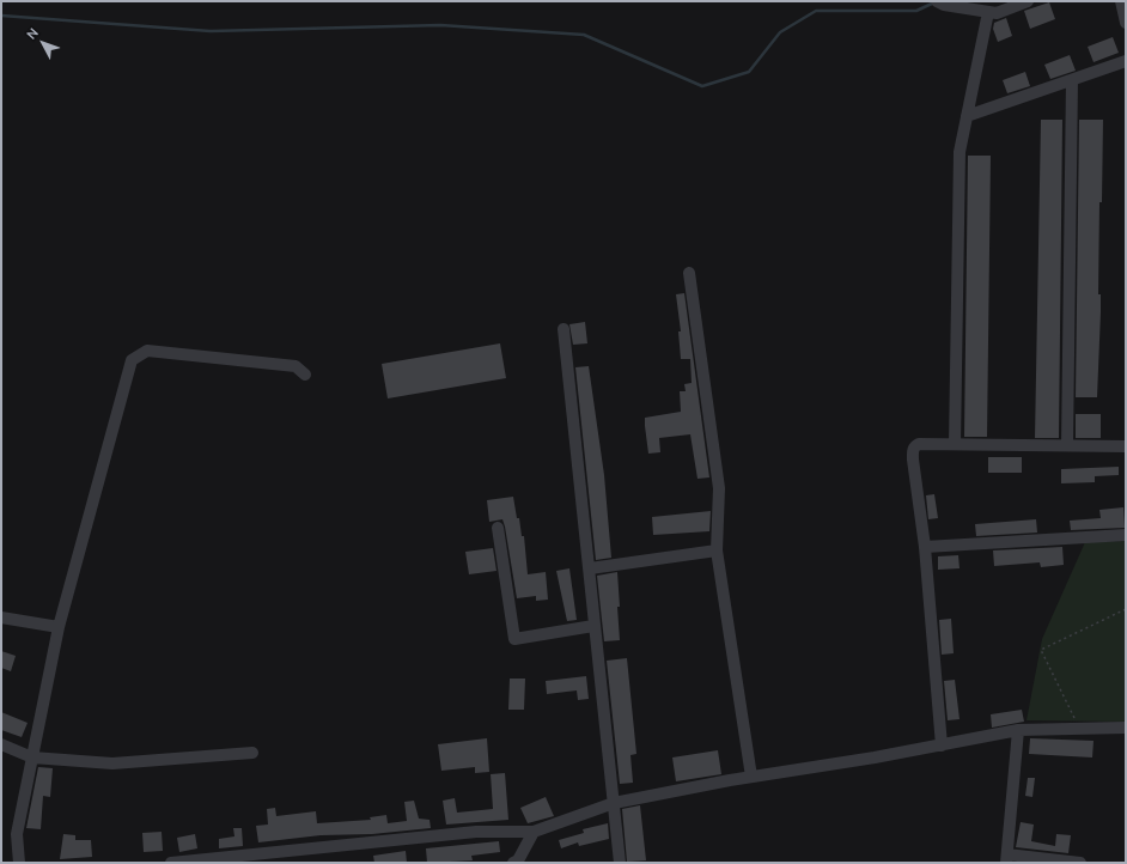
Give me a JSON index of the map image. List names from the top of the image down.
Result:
{
  "north": "top left"
}
